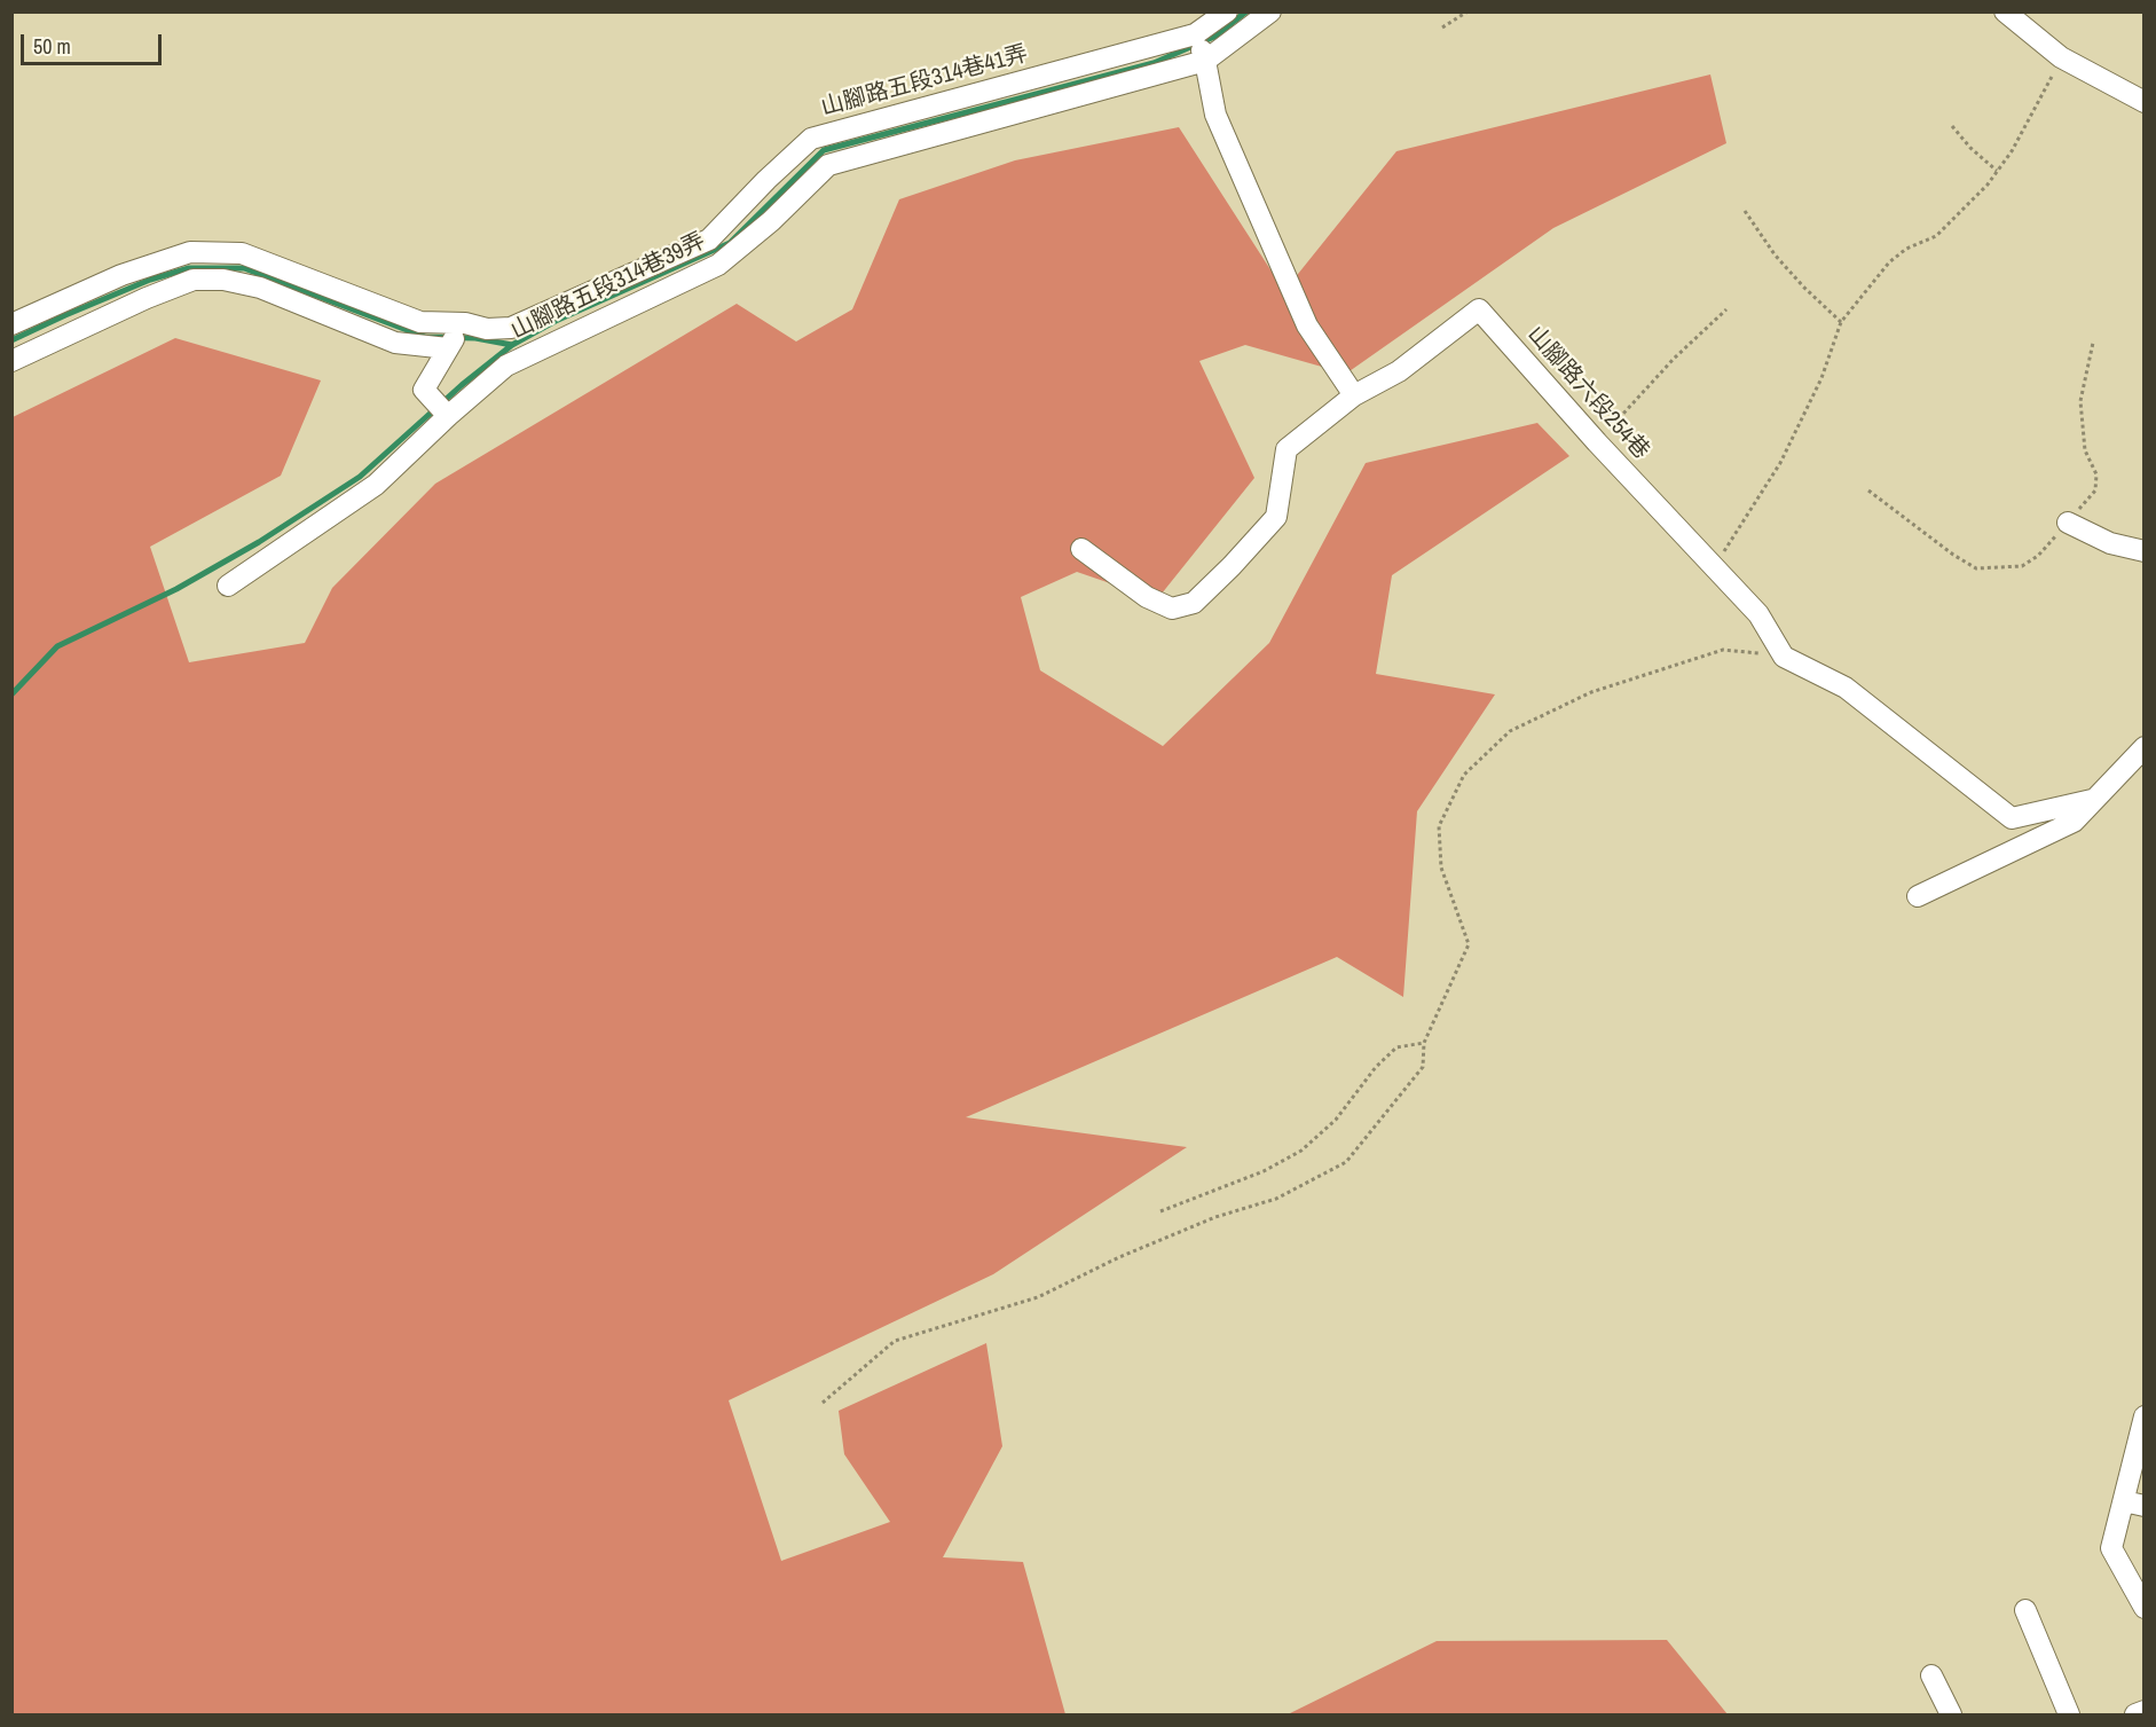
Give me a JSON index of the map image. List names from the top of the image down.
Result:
{
  "streets": {
    "lane": ["山腳路五段314巷41弄", "山腳路五段314巷39弄", "山腳路六段254巷"]
  },
  "scale_bar": "50 m"
}
